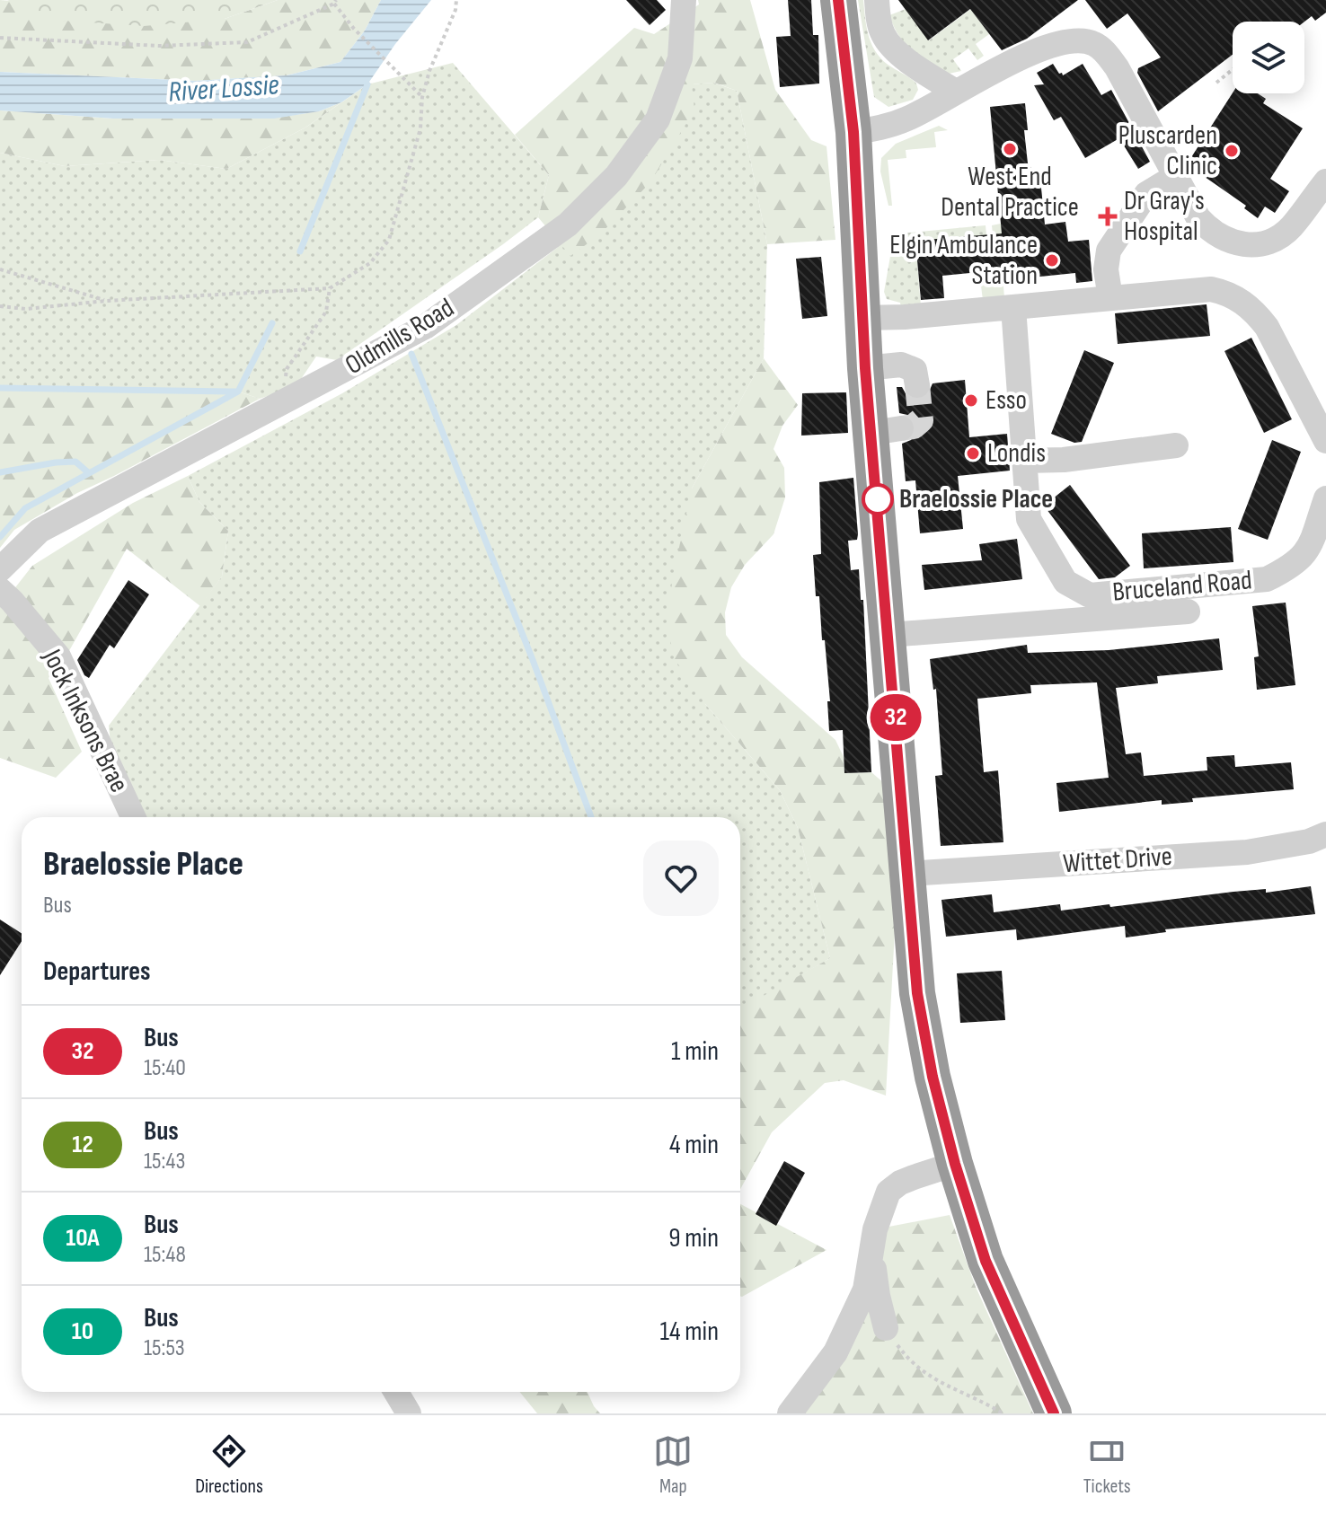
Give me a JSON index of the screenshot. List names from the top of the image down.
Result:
{
  "streets": {
    "street": [
      "Oldmills Road",
      "Bruceland Road",
      "Jock Inksons Brae",
      "Wittet Drive"
    ]
  },
  "water": ["River Lossie"],
  "places": {
    "other": [
      "West End Dental Practice",
      "Pluscarden Clinic",
      "Elgin Ambulance Station",
      "Esso",
      "Londis",
      "Braelossie Place"
    ],
    "health": ["Dr Gray's Hospital"]
  },
  "lines": ["bus line 32"],
  "page": {
    "on_map": "32",
    "heading": [
      ["Braelossie Place", "Bus"],
      "Departures"
    ],
    "list": [
      {
        "mark": "32",
        "name": "Bus",
        "note": "15:40",
        "value": "1 min"
      },
      {
        "mark": "12",
        "name": "Bus",
        "note": "15:43",
        "value": "4 min"
      },
      {
        "mark": "10A",
        "name": "Bus",
        "note": "15:48",
        "value": "9 min"
      },
      {
        "mark": "10",
        "name": "Bus",
        "note": "15:53",
        "value": "14 min"
      }
    ],
    "tabs": ["Directions", "Map", "Tickets"]
  }
}
